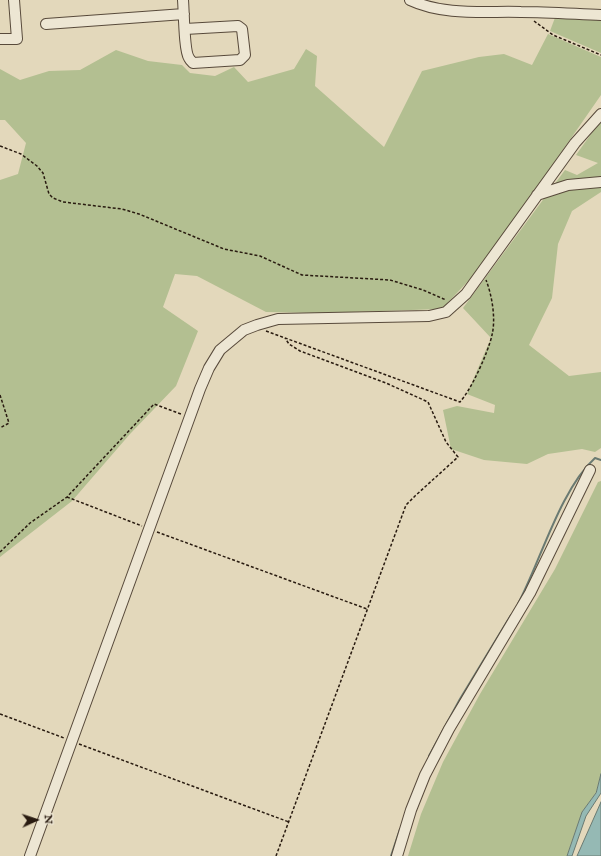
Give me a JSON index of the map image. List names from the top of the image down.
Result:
{
  "north": "right"
}
